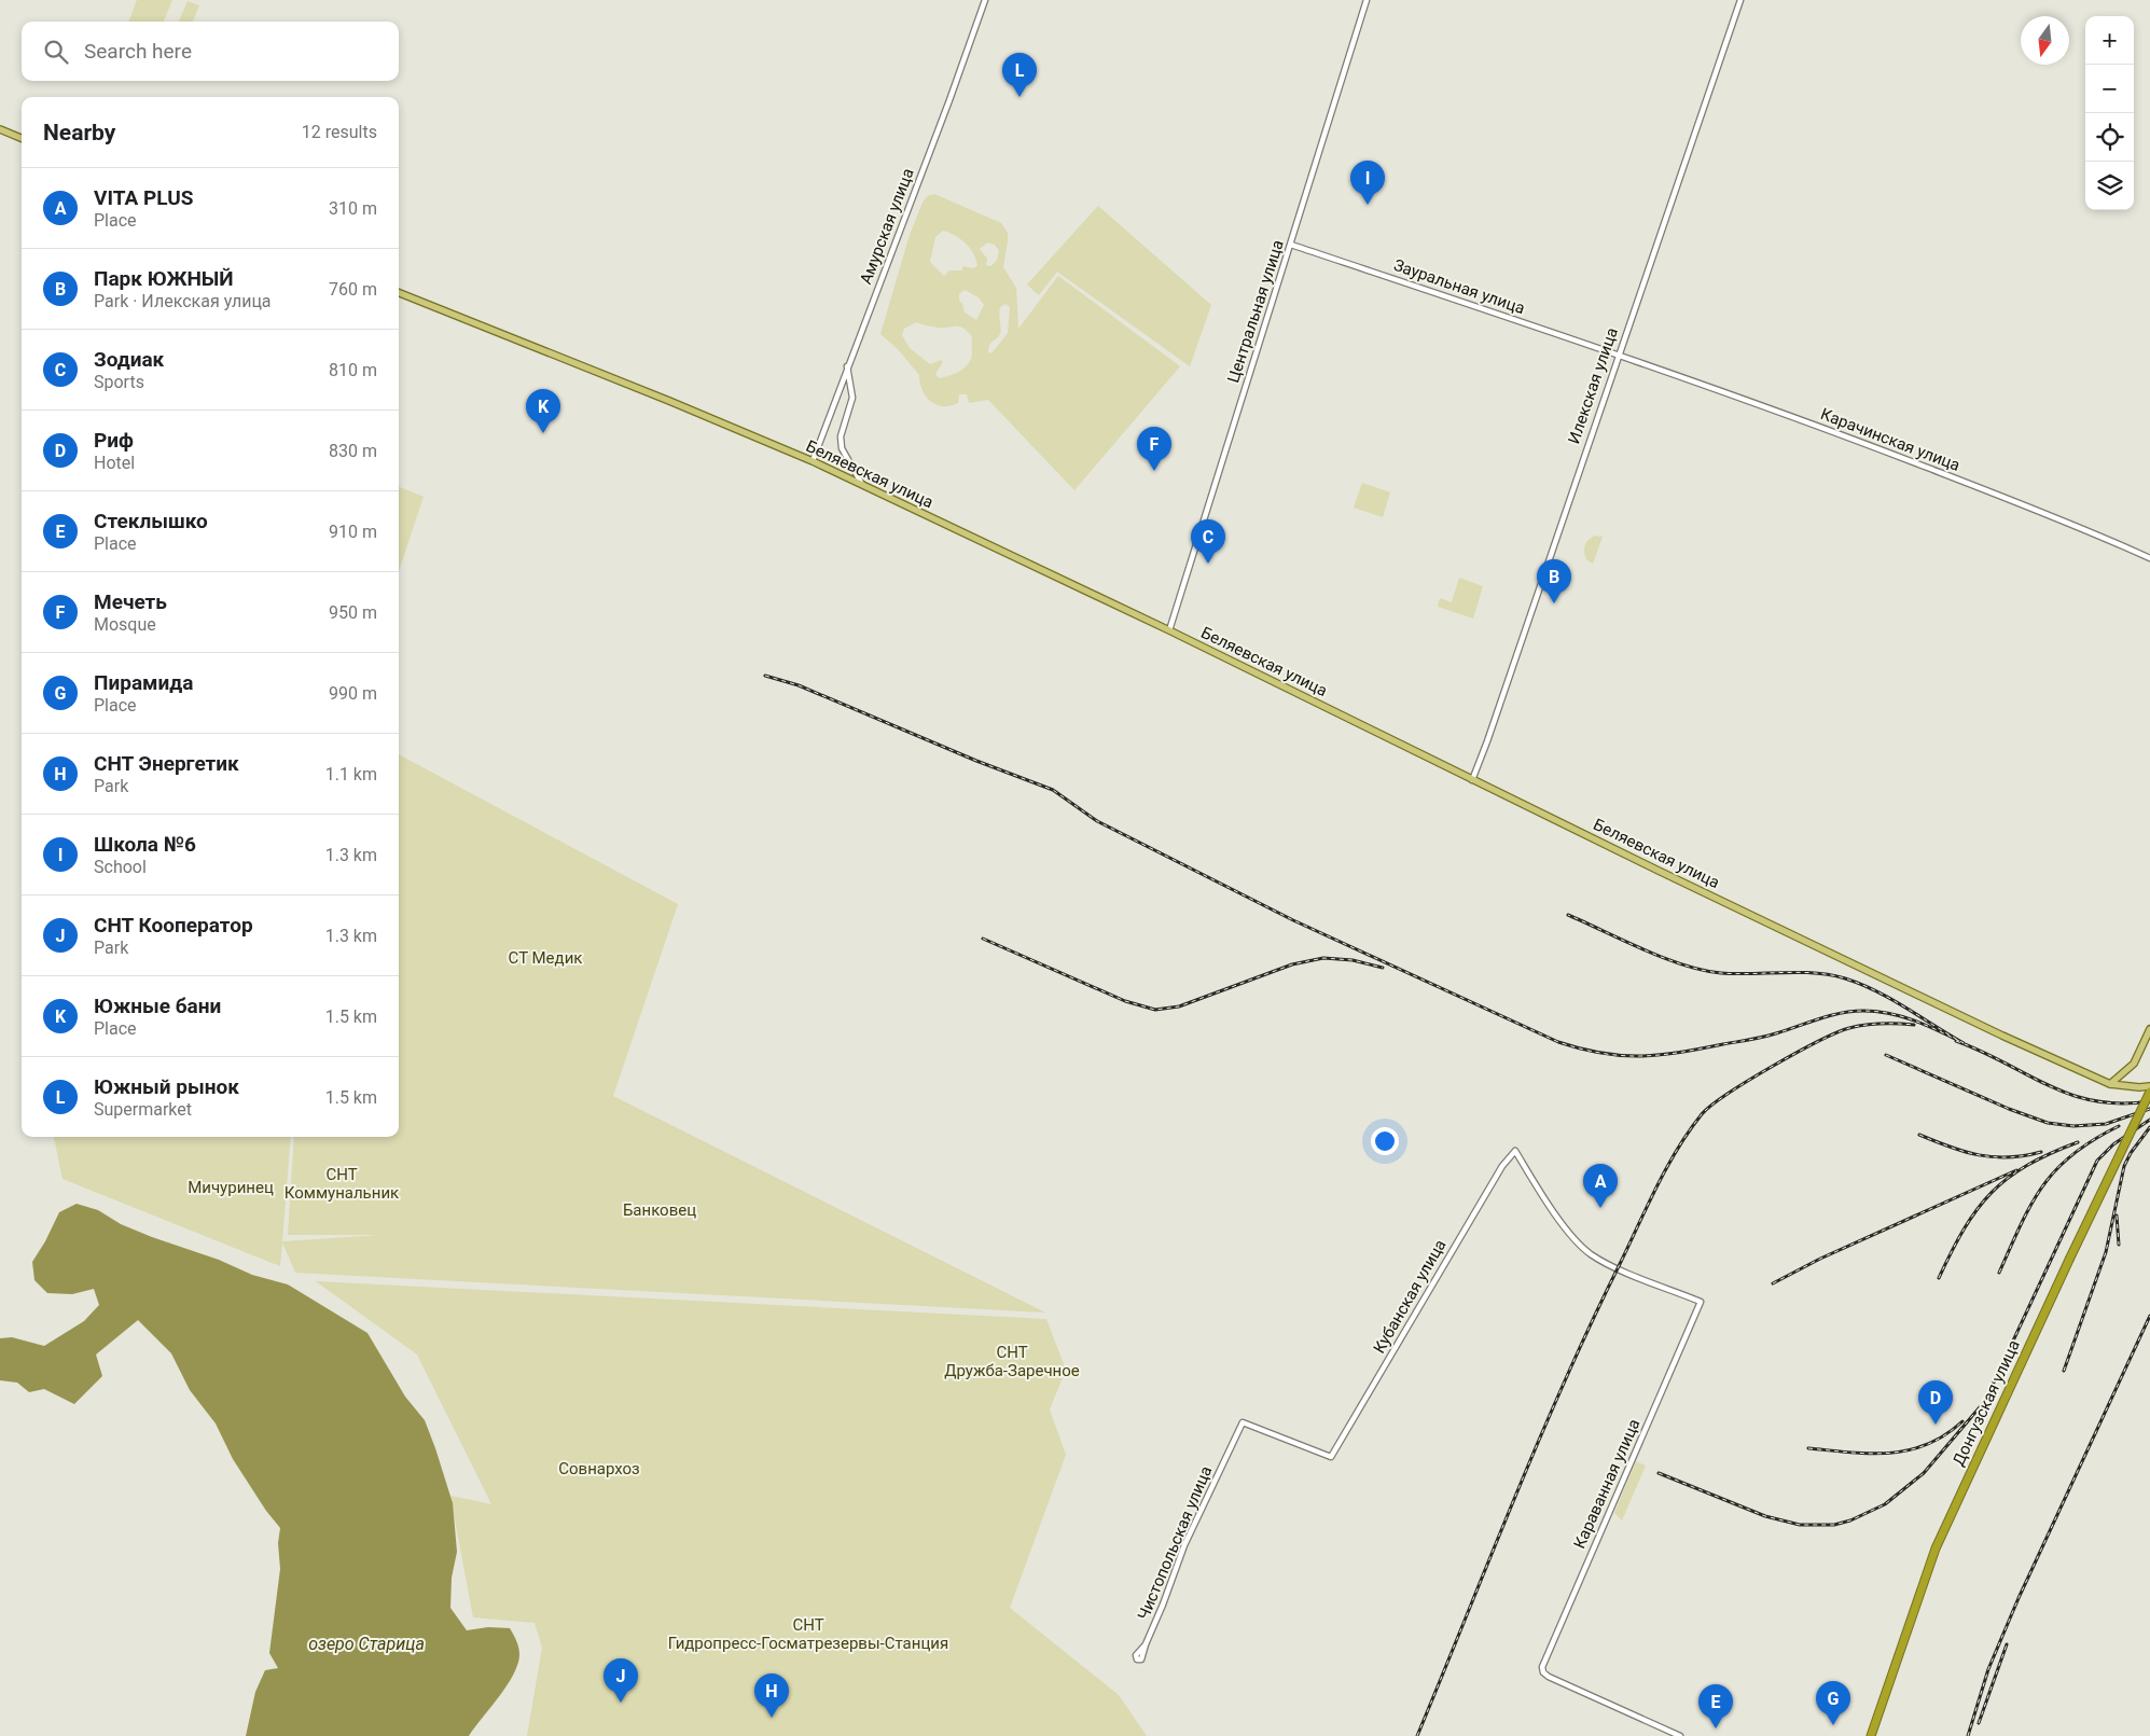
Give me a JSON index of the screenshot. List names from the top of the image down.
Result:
{
  "streets": {
    "highway": ["Донгузская улица"],
    "main road": ["Беляевская улица"],
    "street": [
      "Амурская улица",
      "Зауральная улица",
      "Центральная улица",
      "Илекская улица",
      "Карачинская улица",
      "Кубанская улица",
      "Караванная улица",
      "Чистопольская улица"
    ]
  },
  "crossings": [
    ["Амурская улица", "Беляевская улица"],
    ["Зауральная улица", "Центральная улица"],
    ["Зауральная улица", "Илекская улица"],
    ["Зауральная улица", "Карачинская улица"],
    ["Центральная улица", "Беляевская улица"],
    ["Илекская улица", "Карачинская улица"],
    ["Илекская улица", "Беляевская улица"],
    ["Кубанская улица", "Караванная улица"],
    ["Кубанская улица", "Чистопольская улица"]
  ],
  "water": ["озеро Старица"],
  "parks": [
    "СТ Медик",
    "СНТ Коммунальник",
    "Мичуринец",
    "Банковец",
    "СНТ Дружба-Заречное",
    "Совнархоз",
    "СНТ Гидропресс-Госматрезервы-Станция"
  ],
  "north": "bottom",
  "page": {
    "map_buttons": ["+", "−"],
    "search": "Search here",
    "pins": [
      "L",
      "I",
      "K",
      "F",
      "C",
      "B",
      "A",
      "D",
      "J",
      "H",
      "G",
      "E"
    ],
    "heading": ["Nearby", "12 results"],
    "list": [
      {
        "mark": "A",
        "name": "VITA PLUS",
        "note": "Place",
        "value": "310 m"
      },
      {
        "mark": "B",
        "name": "Парк ЮЖНЫЙ",
        "note": "Park · Илекская улица",
        "value": "760 m"
      },
      {
        "mark": "C",
        "name": "Зодиак",
        "note": "Sports",
        "value": "810 m"
      },
      {
        "mark": "D",
        "name": "Риф",
        "note": "Hotel",
        "value": "830 m"
      },
      {
        "mark": "E",
        "name": "Стеклышко",
        "note": "Place",
        "value": "910 m"
      },
      {
        "mark": "F",
        "name": "Мечеть",
        "note": "Mosque",
        "value": "950 m"
      },
      {
        "mark": "G",
        "name": "Пирамида",
        "note": "Place",
        "value": "990 m"
      },
      {
        "mark": "H",
        "name": "СНТ Энергетик",
        "note": "Park",
        "value": "1.1 km"
      },
      {
        "mark": "I",
        "name": "Школа №6",
        "note": "School",
        "value": "1.3 km"
      },
      {
        "mark": "J",
        "name": "СНТ Кооператор",
        "note": "Park",
        "value": "1.3 km"
      },
      {
        "mark": "K",
        "name": "Южные бани",
        "note": "Place",
        "value": "1.5 km"
      },
      {
        "mark": "L",
        "name": "Южный рынок",
        "note": "Supermarket",
        "value": "1.5 km"
      }
    ]
  }
}
